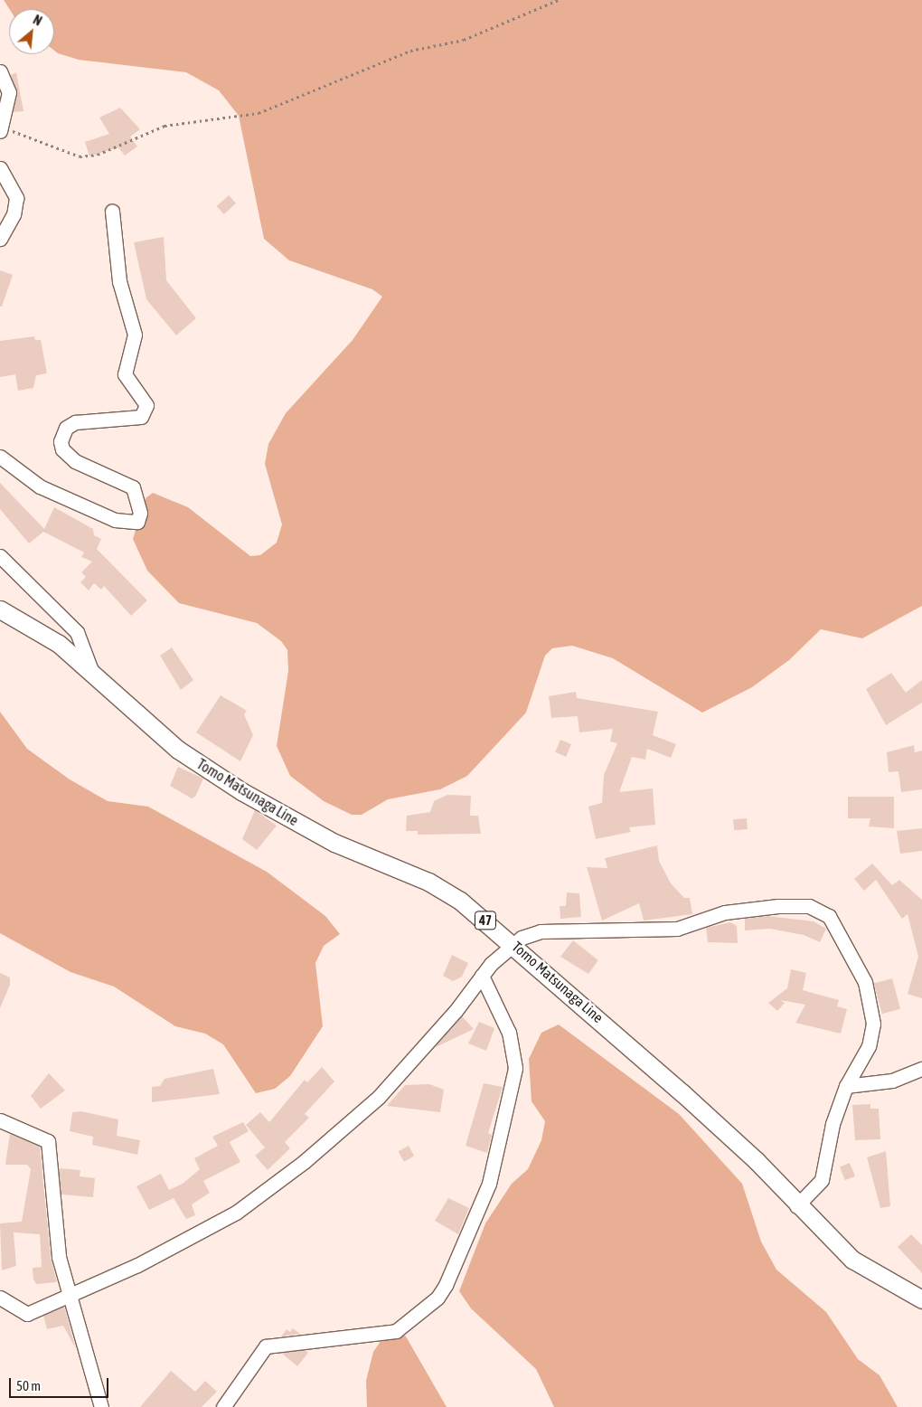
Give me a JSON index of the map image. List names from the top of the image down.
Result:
{
  "streets": {
    "main road": ["Tomo Matsunaga Line", "47"]
  },
  "scale_bar": "50 m",
  "north": "top right"
}
